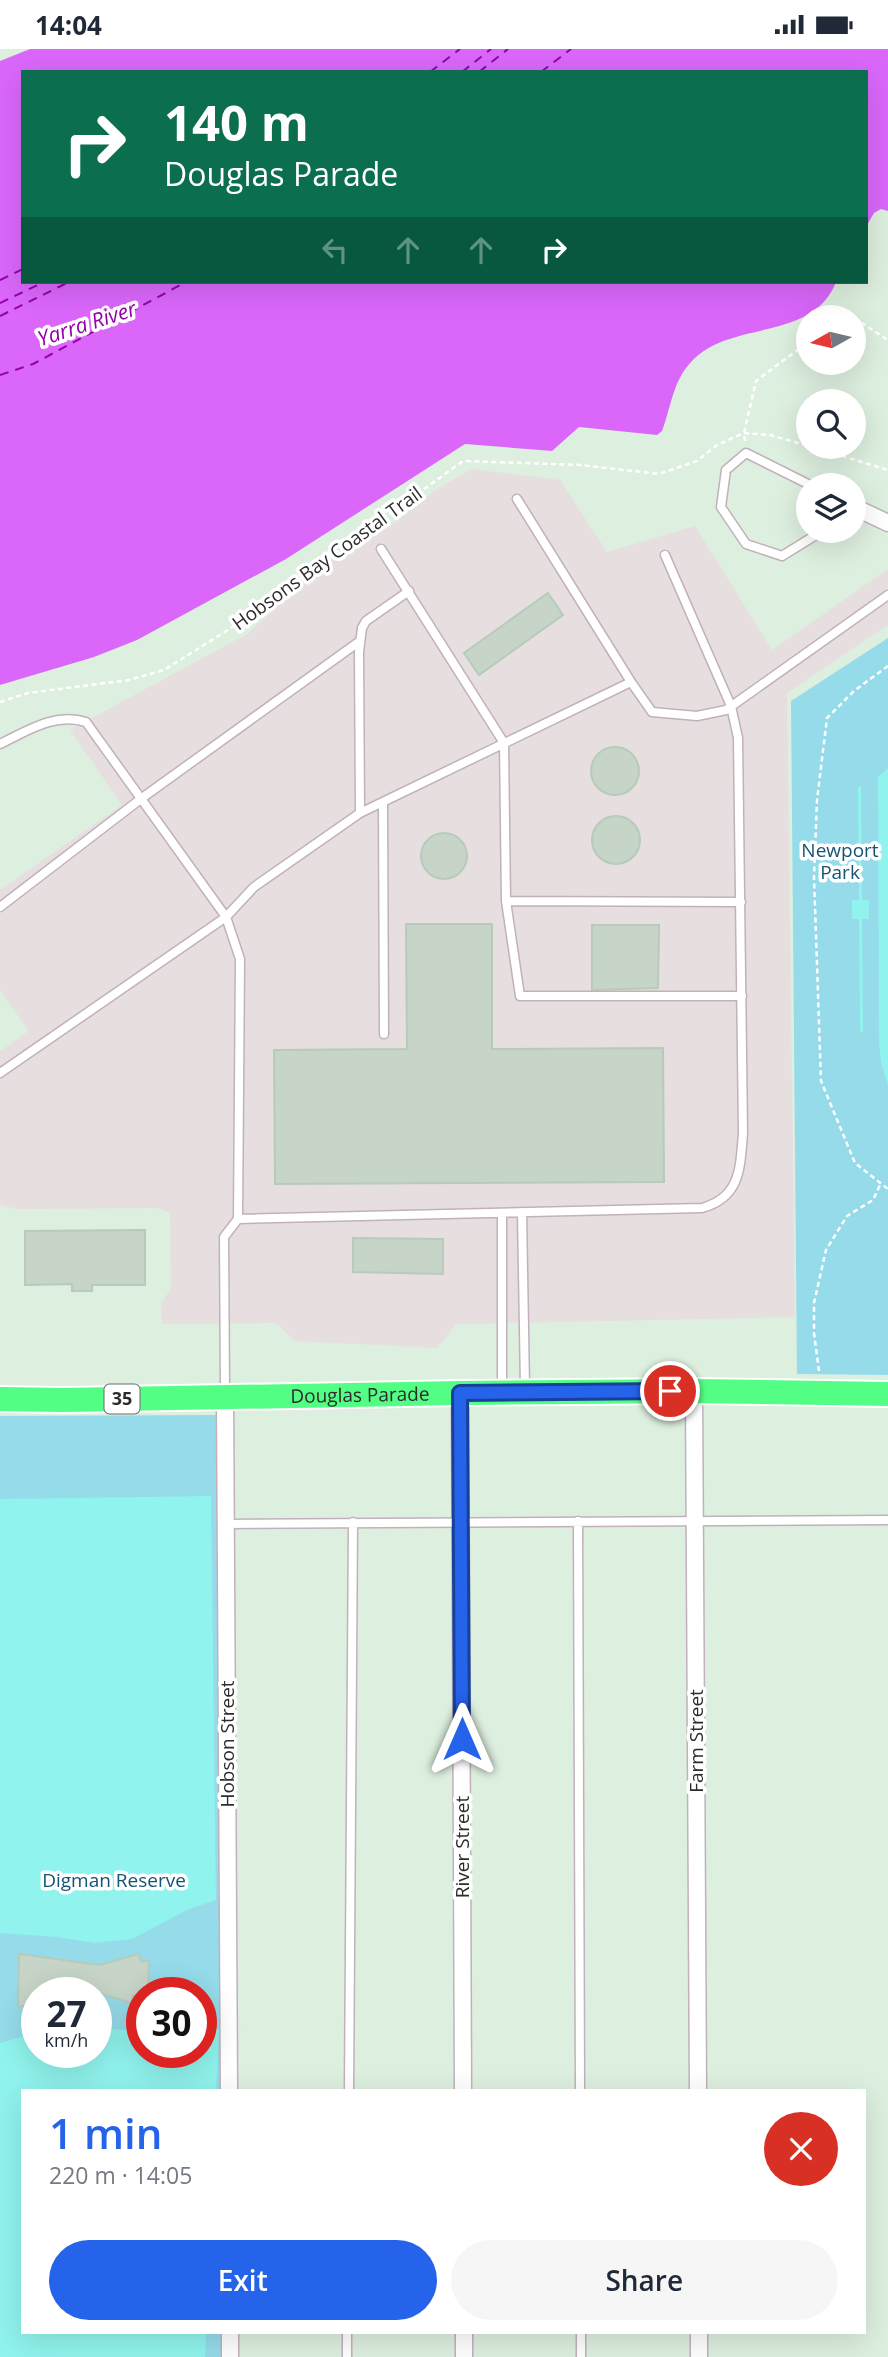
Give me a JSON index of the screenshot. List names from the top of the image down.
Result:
{
  "streets": {
    "main road": ["Douglas Parade", "35"],
    "street": ["Farm Street", "Hobson Street", "River Street"],
    "path": ["Hobsons Bay Coastal Trail"]
  },
  "crossings": [
    ["Douglas Parade", "Farm Street"],
    ["Douglas Parade", "Hobson Street"],
    ["Douglas Parade", "River Street"]
  ],
  "water": ["Yarra River"],
  "parks": ["Newport Park", "Digman Reserve"],
  "north": "left",
  "page": {
    "status": "14:04",
    "turn": ["140 m", "Douglas Parade"],
    "speed": "27 km/h",
    "limit": "30",
    "heading": ["1 min", "220 m · 14:05"],
    "buttons": ["Exit", "Share"]
  }
}
